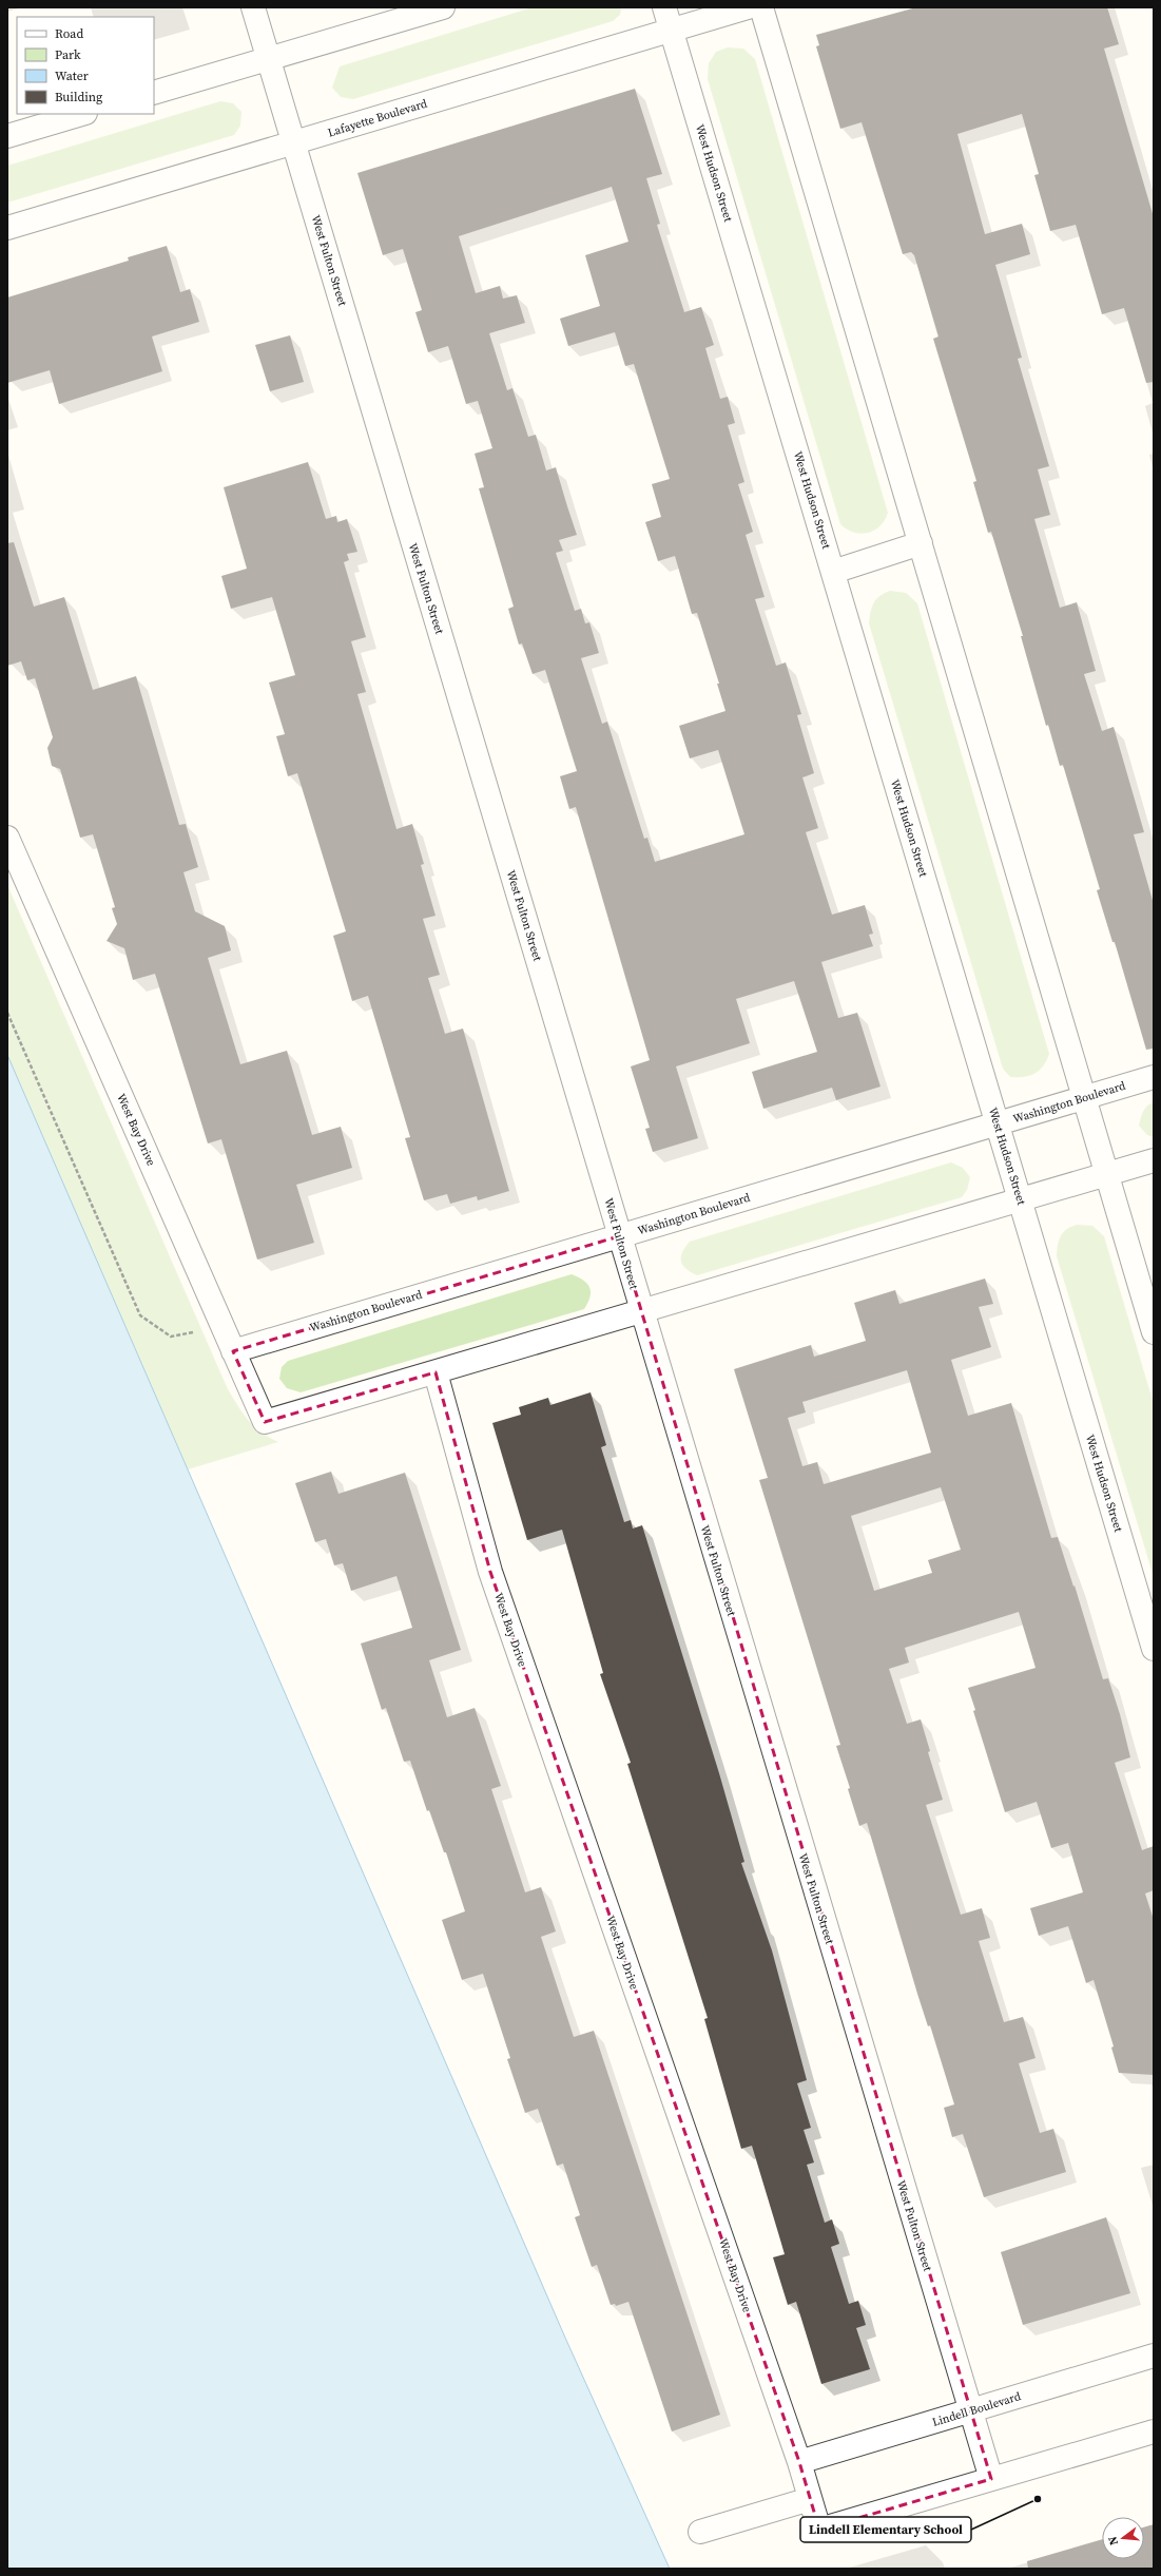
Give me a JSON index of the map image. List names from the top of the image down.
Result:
{
  "streets": {
    "street": [
      "Lafayette Boulevard",
      "West Hudson Street",
      "West Fulton Street",
      "Washington Boulevard",
      "West Bay Drive",
      "Lindell Boulevard"
    ]
  },
  "crossings": [
    ["Lafayette Boulevard", "West Hudson Street"],
    ["Lafayette Boulevard", "West Fulton Street"],
    ["West Hudson Street", "Washington Boulevard"],
    ["West Fulton Street", "Washington Boulevard"],
    ["West Fulton Street", "West Bay Drive"],
    ["West Fulton Street", "Lindell Boulevard"],
    ["Washington Boulevard", "West Bay Drive"],
    ["West Bay Drive", "Lindell Boulevard"]
  ],
  "places": ["Lindell Elementary School"],
  "legend": [
    "Road",
    "Park",
    "Water",
    "Building"
  ],
  "north": "left"
}
